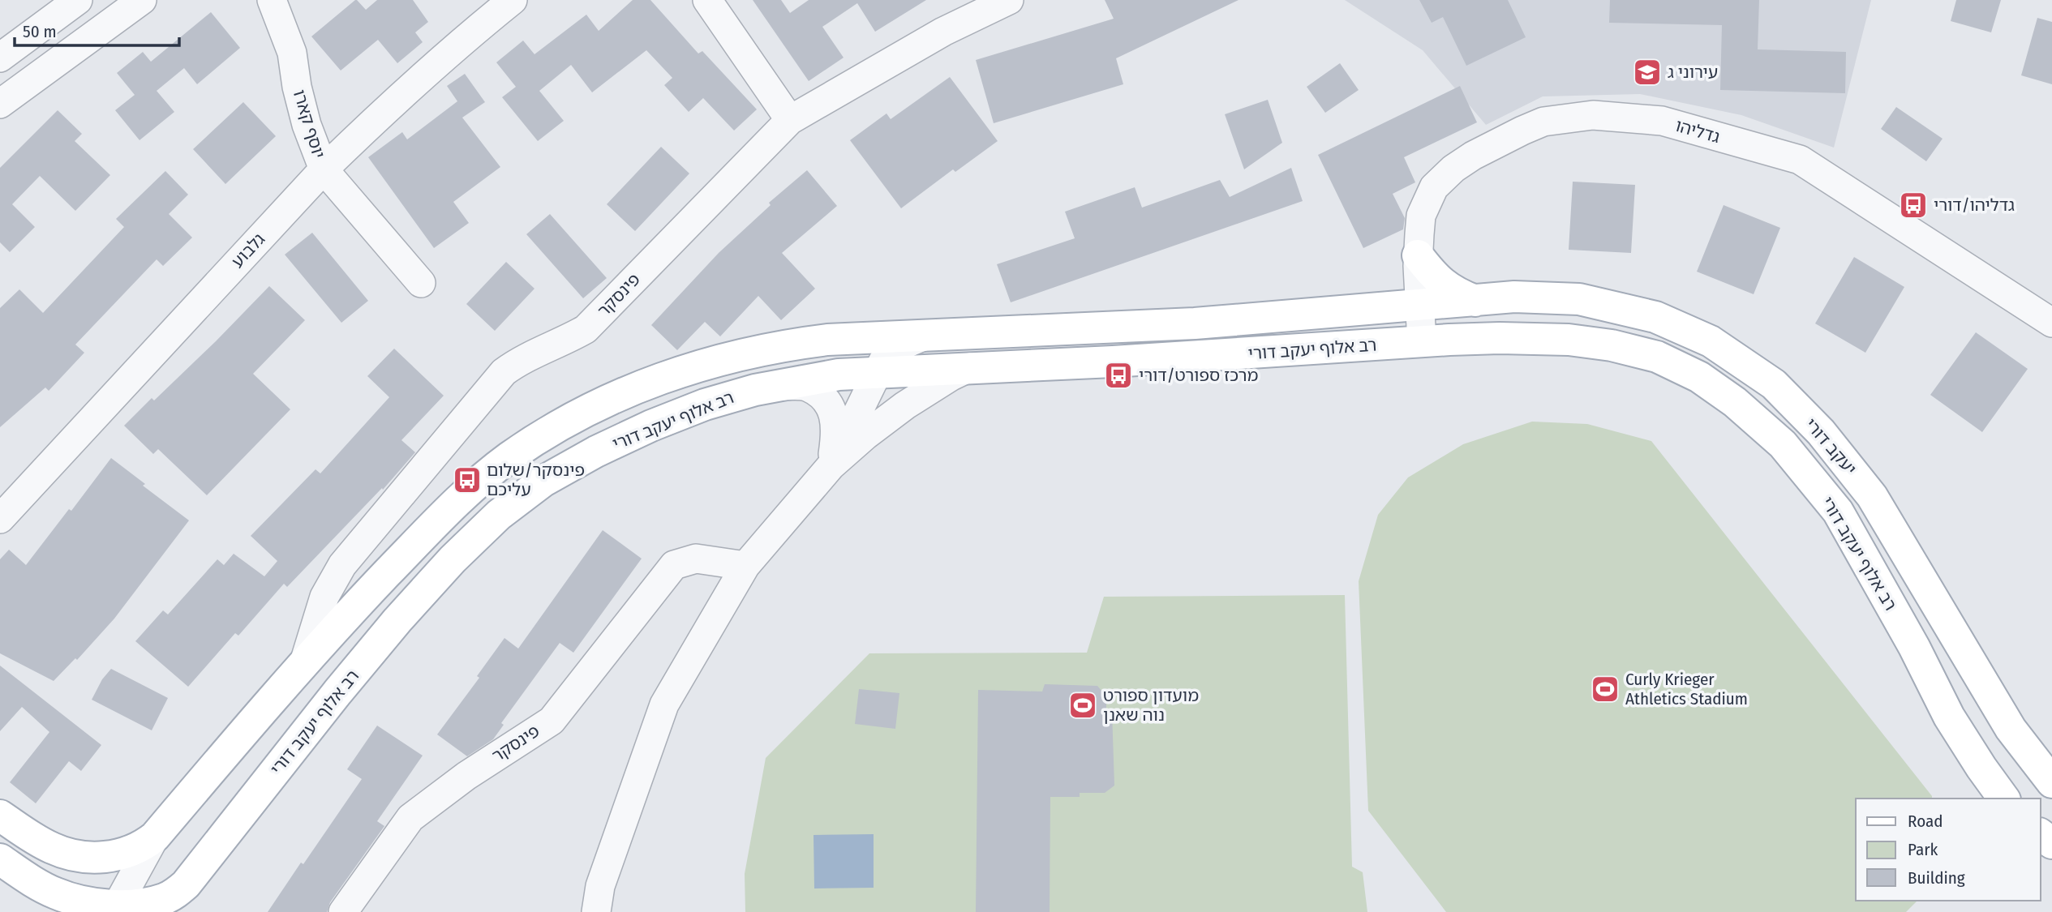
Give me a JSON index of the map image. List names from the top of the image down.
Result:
{
  "streets": {
    "main road": ["רב אלוף יעקב דורי", "יעקב דורי"],
    "street": [
      "יוסף קארו",
      "גדליהו",
      "גלבוע",
      "פינסקר"
    ]
  },
  "crossings": [
    ["יוסף קארו", "גלבוע"],
    ["גדליהו", "רב אלוף יעקב דורי"],
    ["פינסקר", "רב אלוף יעקב דורי"],
    ["רב אלוף יעקב דורי", "יעקב דורי"]
  ],
  "places": {
    "school or university": ["עירוני ג"],
    "bus stop": ["גדליהו/דורי", "מרכז ספורט/דורי", "פינסקר/שלום עליכם"],
    "sports": ["Curly Krieger Athletics Stadium", "מועדון ספורט נוה שאנן"]
  },
  "legend": ["Road", "Park", "Building"],
  "scale_bar": "50 m"
}
